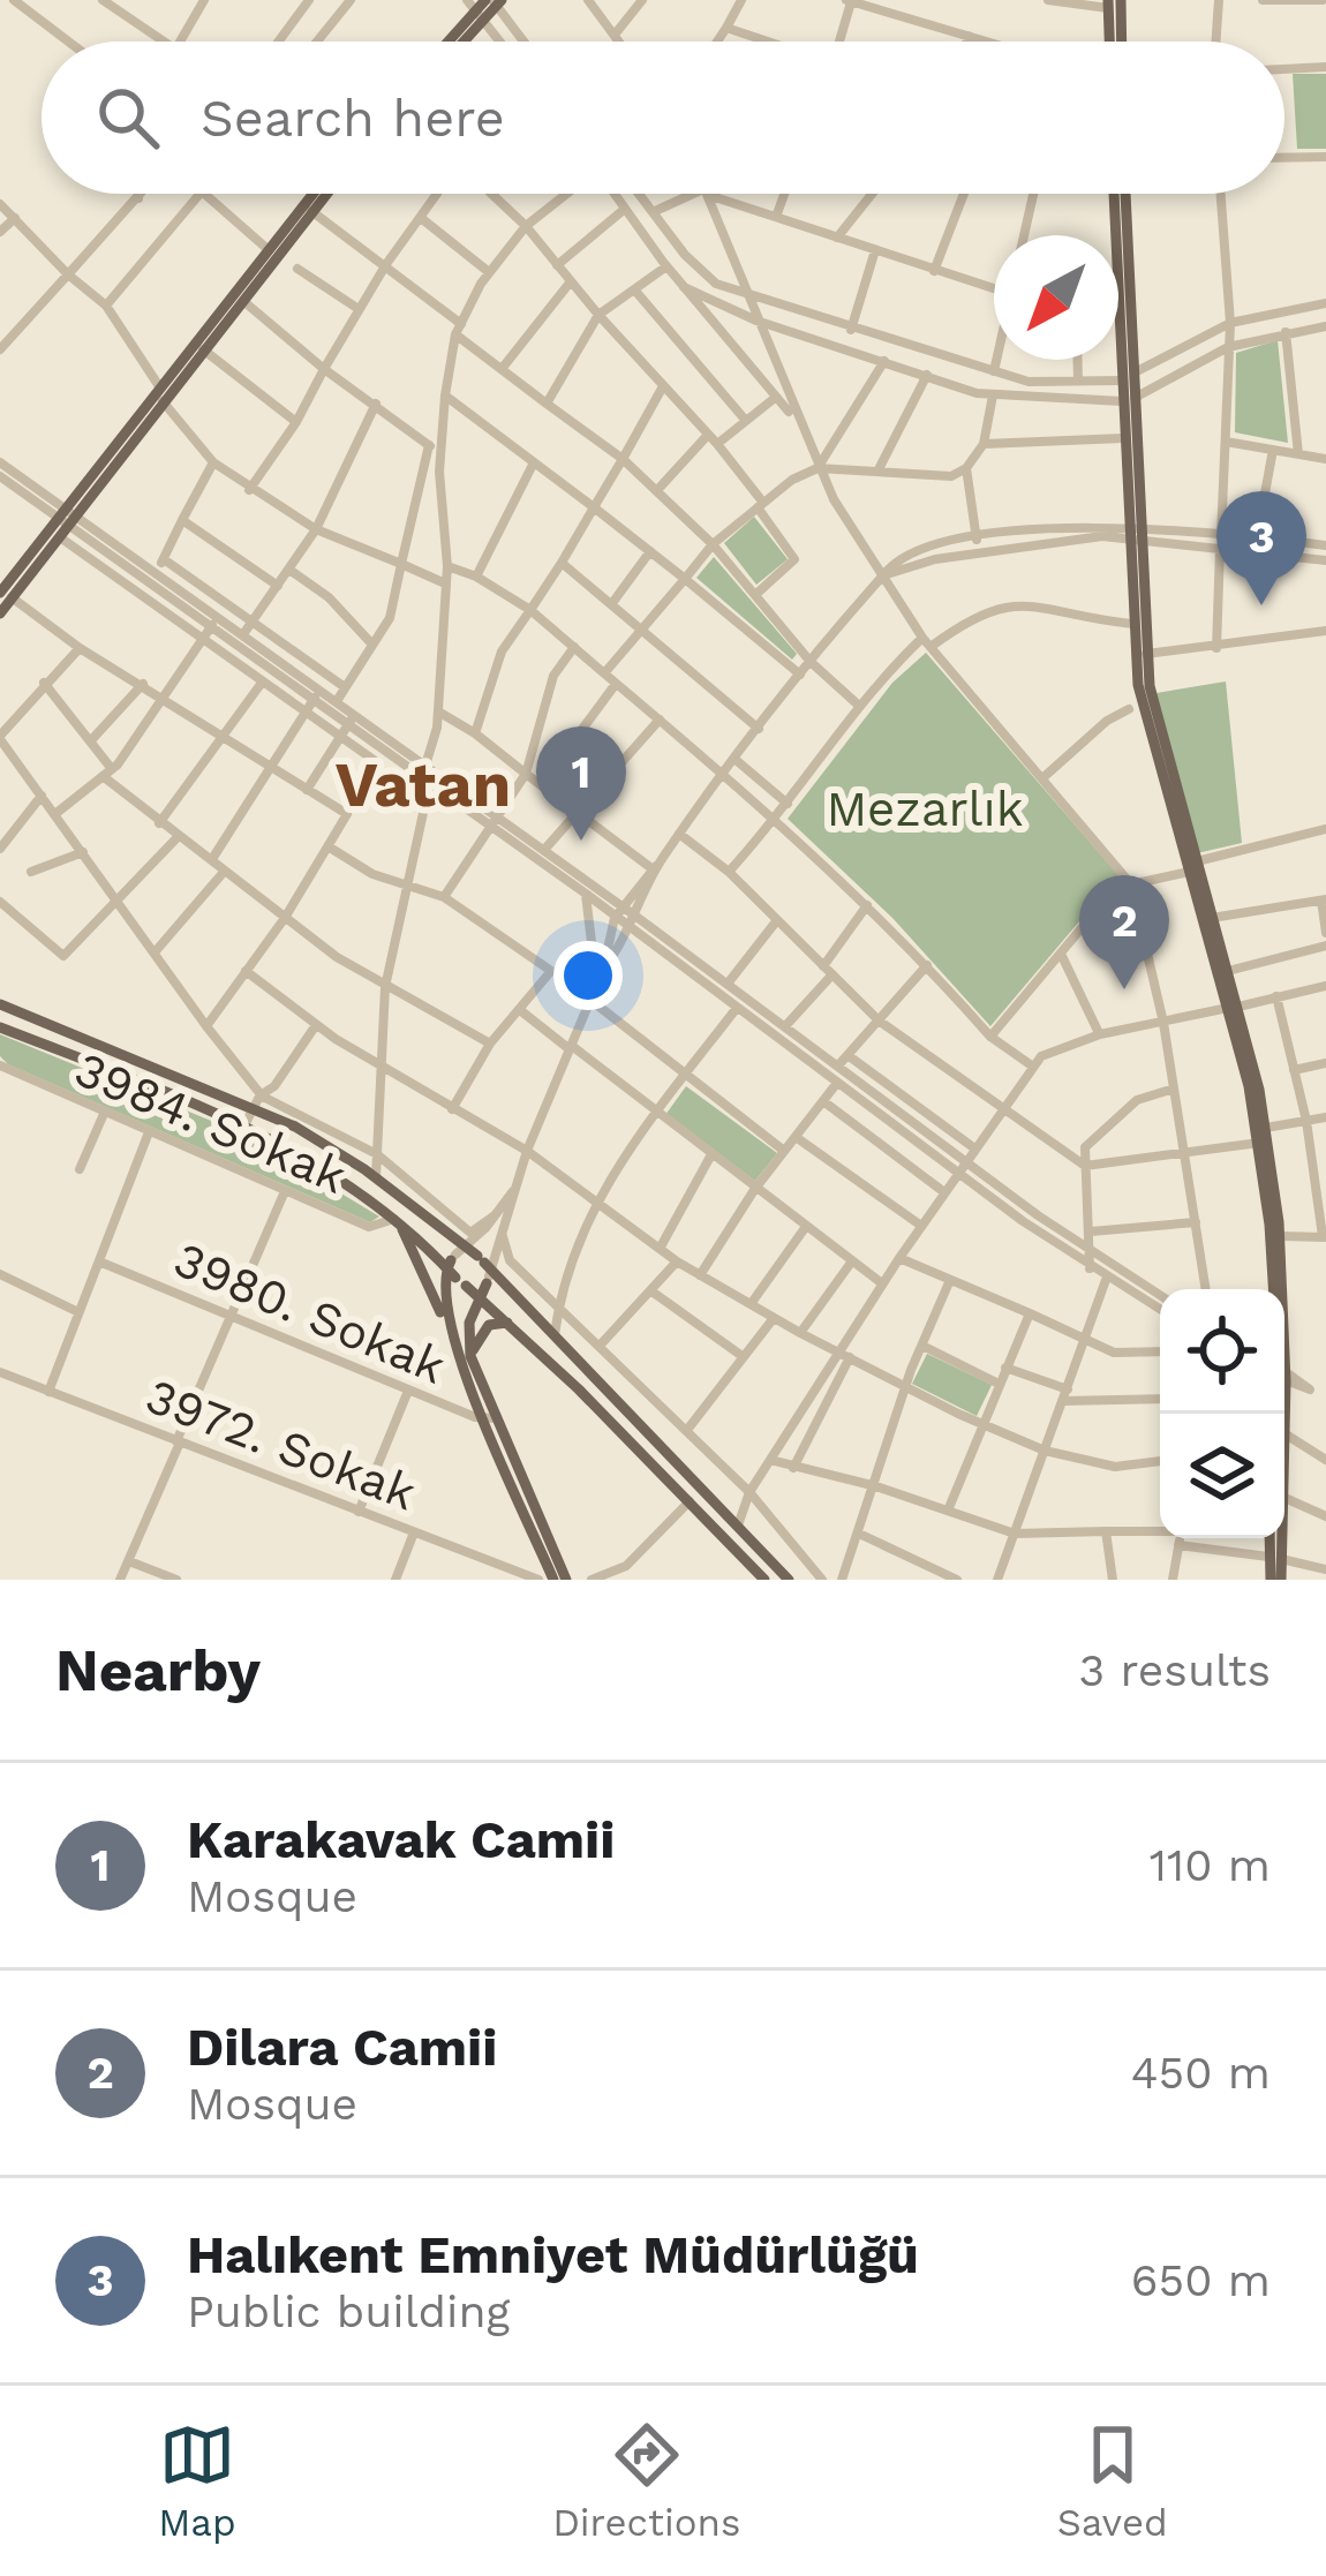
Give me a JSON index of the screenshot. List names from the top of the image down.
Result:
{
  "streets": {
    "street": ["3984. Sokak", "3980. Sokak", "3972. Sokak"]
  },
  "districts": ["Vatan"],
  "parks": ["Mezarlık"],
  "north": "bottom left",
  "page": {
    "search": "Search here",
    "pins": ["3", "1", "2"],
    "heading": ["Nearby", "3 results"],
    "list": [
      {
        "mark": "1",
        "name": "Karakavak Camii",
        "note": "Mosque",
        "value": "110 m"
      },
      {
        "mark": "2",
        "name": "Dilara Camii",
        "note": "Mosque",
        "value": "450 m"
      },
      {
        "mark": "3",
        "name": "Halıkent Emniyet Müdürlüğü",
        "note": "Public building",
        "value": "650 m"
      }
    ],
    "nav": ["Map", "Directions", "Saved"]
  }
}
